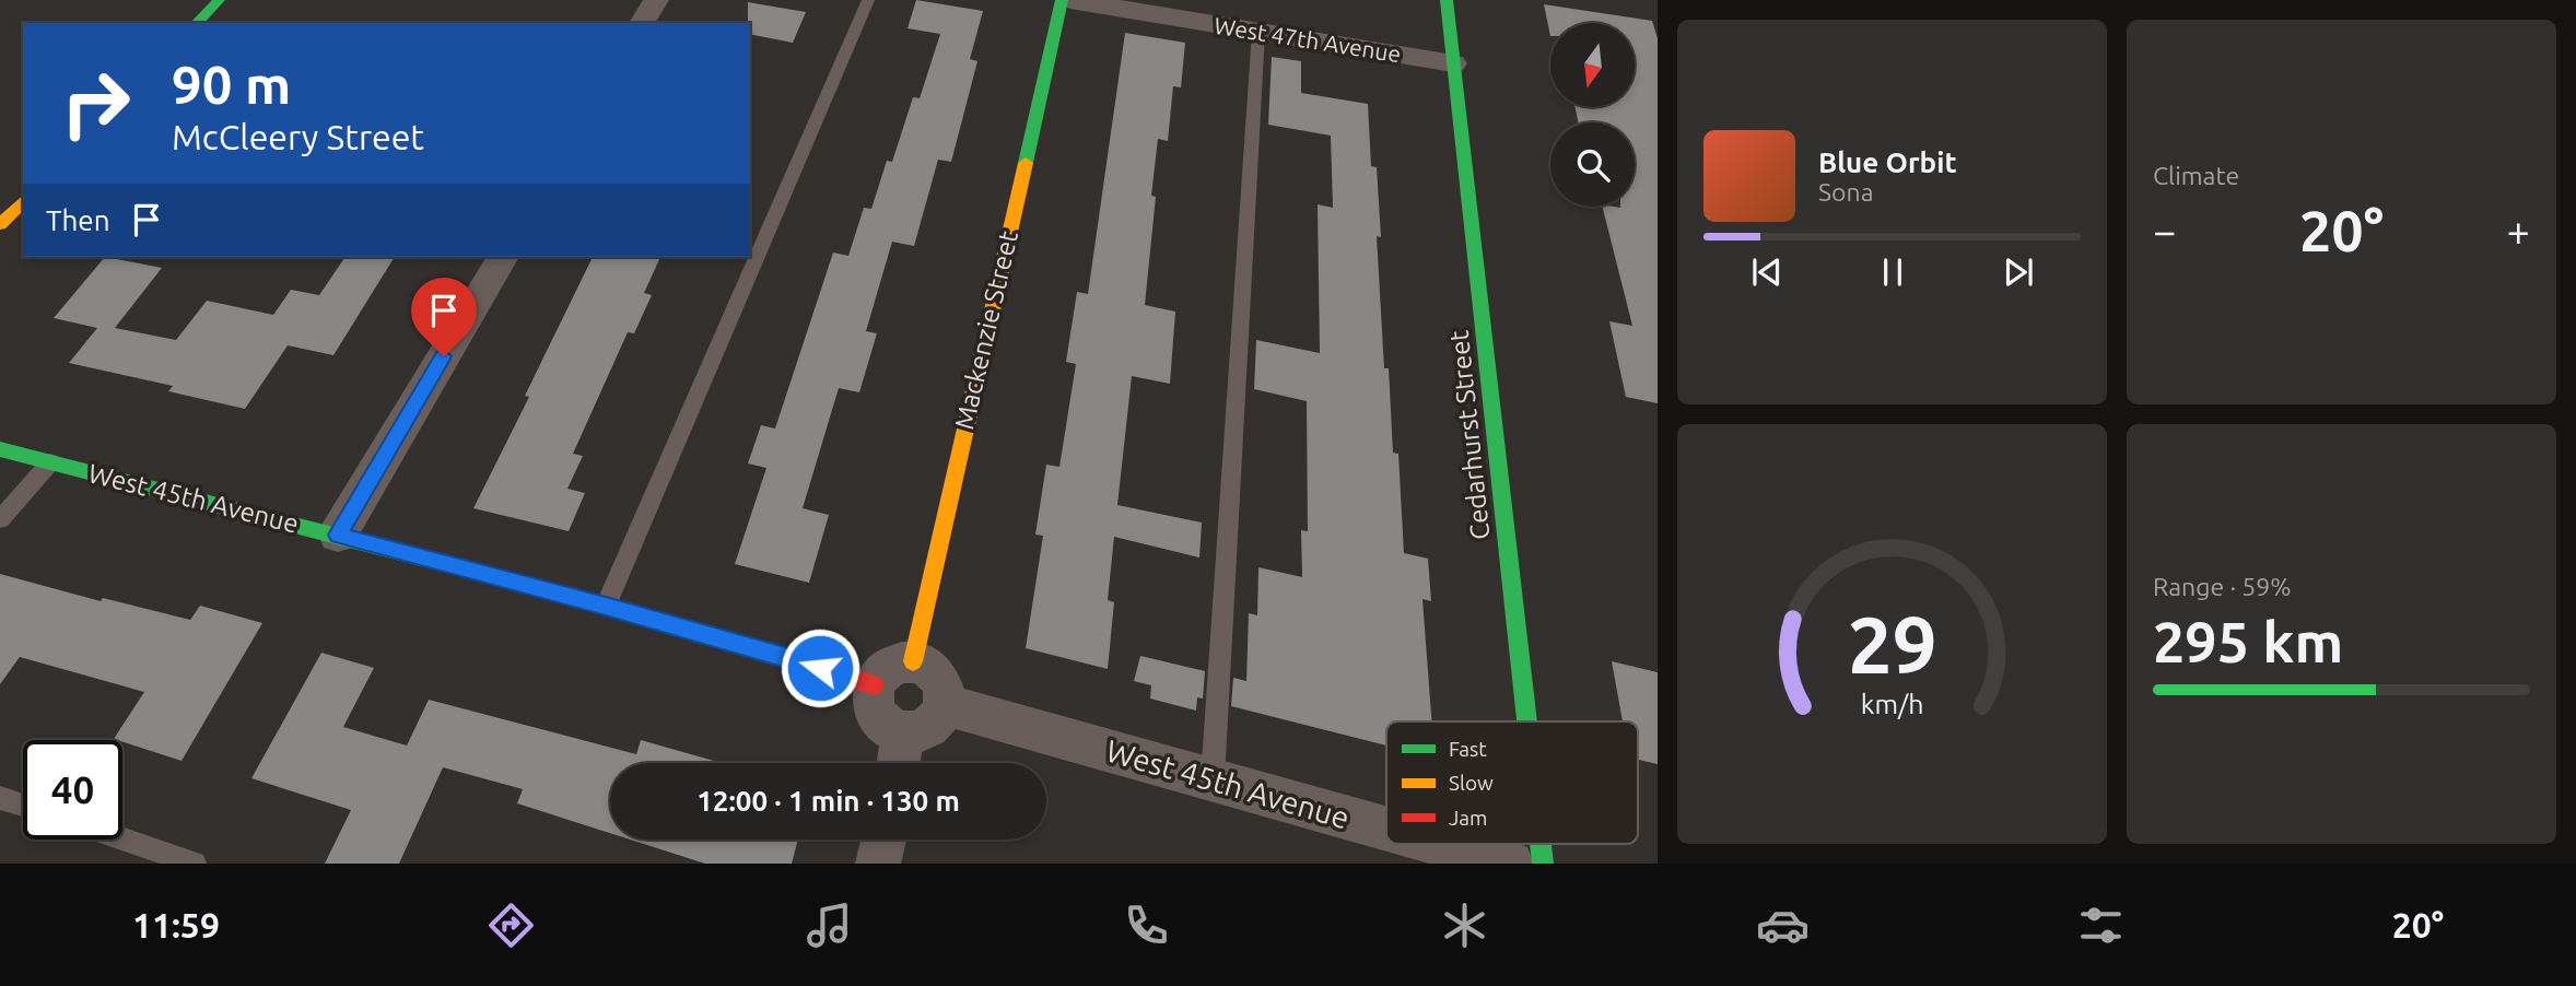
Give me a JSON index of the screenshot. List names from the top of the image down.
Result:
{
  "streets": {
    "street": [
      "West 47th Avenue",
      "Mackenzie Street",
      "Cedarhurst Street",
      "West 45th Avenue"
    ]
  },
  "crossings": [
    ["West 47th Avenue", "Cedarhurst Street"],
    ["Mackenzie Street", "West 45th Avenue"]
  ],
  "legend": ["Fast", "Slow", "Jam"],
  "north": "bottom",
  "page": {
    "tile": [
      "Climate",
      ["Range · 59%", "295 km"]
    ],
    "turn": ["90 m", "McCleery Street"],
    "song": ["Blue Orbit", "Sona"],
    "then": "Then",
    "heat": ["−", "20°", "+"],
    "limit": "40",
    "trip": "12:00 · 1 min · 130 m",
    "tabs": ["11:59", "20°"],
    "gauge": ["29", "km/h"]
  }
}
